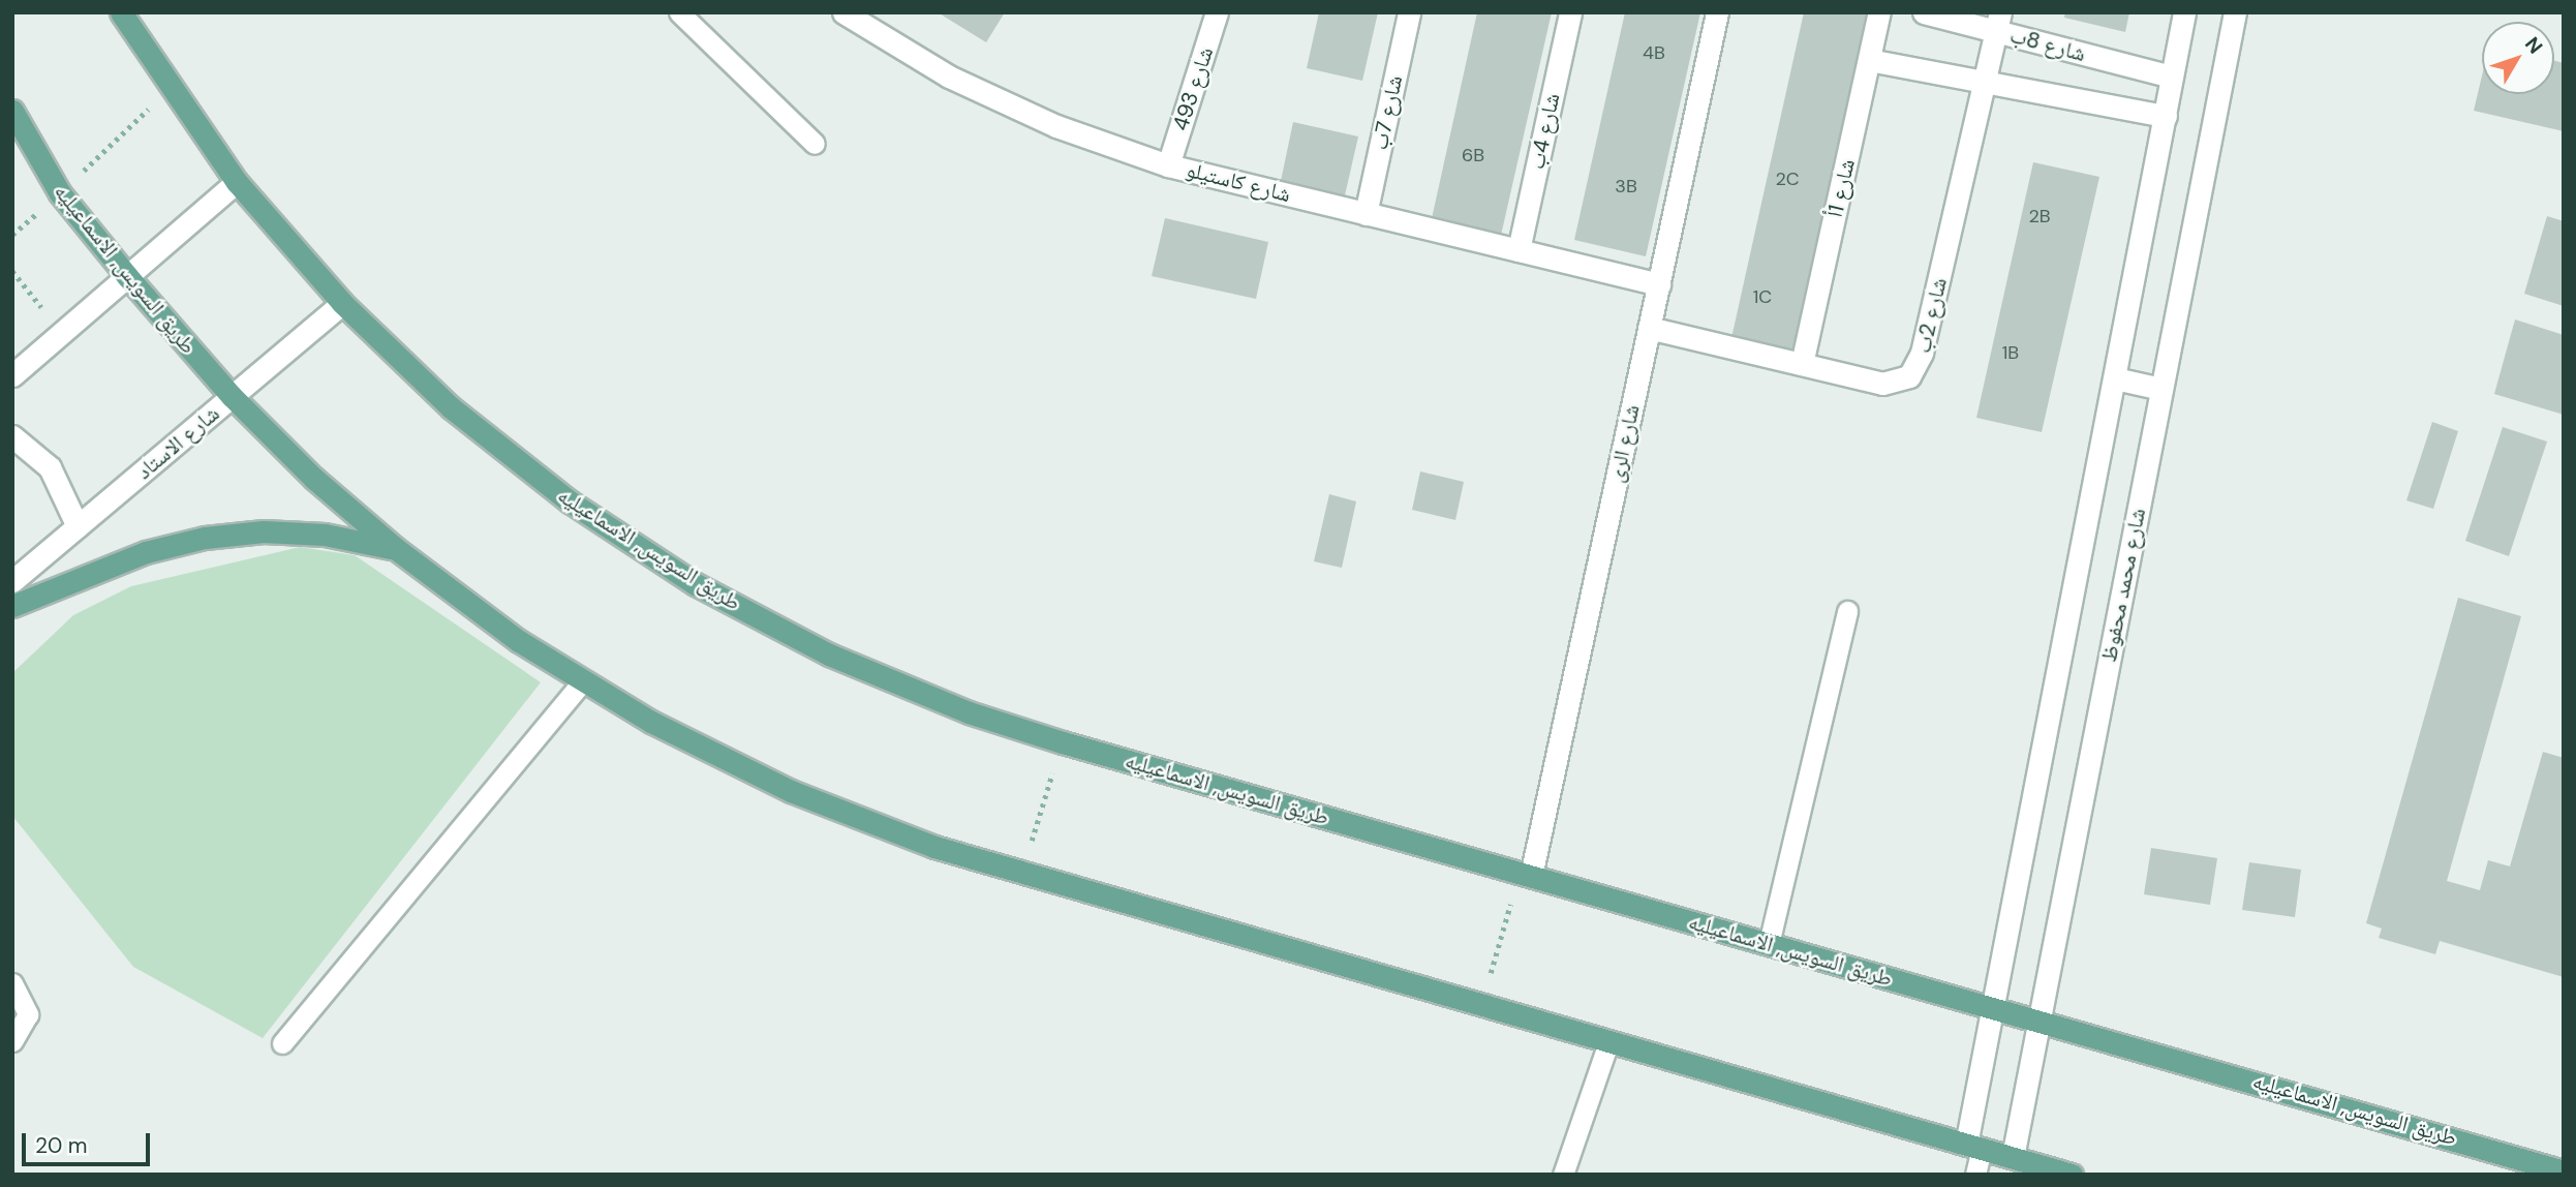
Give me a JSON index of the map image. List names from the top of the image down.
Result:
{
  "streets": {
    "main road": ["طريق السويس, الاسماعيليه"],
    "street": [
      "شارع 8ب",
      "شارع 493",
      "شارع 7ب",
      "شارع 4ب",
      "شارع كاستيلو",
      "شارع 1أ",
      "شارع 2ب",
      "شارع الاستاد",
      "شارع الرى",
      "شارع محمد محفوظ"
    ]
  },
  "crossings": [
    ["شارع 8ب", "شارع 2ب"],
    ["شارع 493", "شارع كاستيلو"],
    ["شارع 7ب", "شارع كاستيلو"],
    ["شارع 4ب", "شارع كاستيلو"],
    ["شارع كاستيلو", "شارع الرى"],
    ["شارع 1أ", "شارع 2ب"],
    ["طريق السويس, الاسماعيليه", "شارع الاستاد"],
    ["طريق السويس, الاسماعيليه", "شارع الرى"],
    ["طريق السويس, الاسماعيليه", "شارع محمد محفوظ"],
    ["شارع 2ب", "شارع الرى"]
  ],
  "house_numbers": [
    "4B",
    "6B",
    "2C",
    "3B",
    "2B",
    "1C",
    "1B"
  ],
  "scale_bar": "20 m",
  "north": "top right"
}
